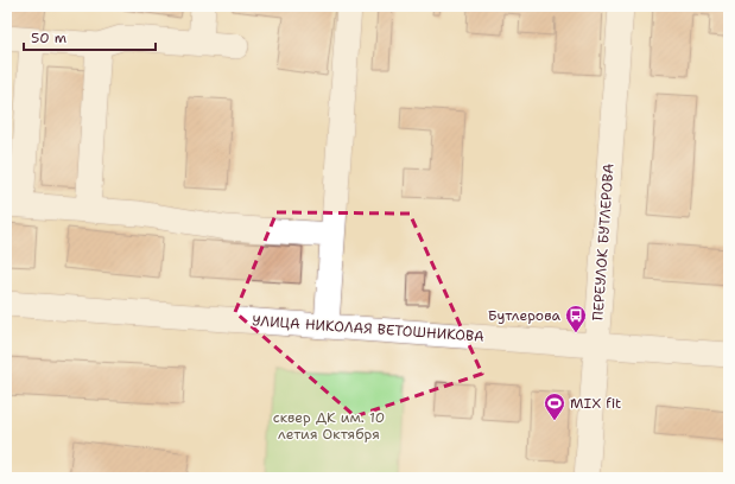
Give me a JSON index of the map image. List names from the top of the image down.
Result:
{
  "streets": {
    "street": ["ПЕРЕУЛОК БУТЛЕРОВА", "УЛИЦА НИКОЛАЯ ВЕТОШНИКОВА"]
  },
  "crossings": [
    ["ПЕРЕУЛОК БУТЛЕРОВА", "УЛИЦА НИКОЛАЯ ВЕТОШНИКОВА"]
  ],
  "parks": ["сквер ДК им. 10 летия Октября"],
  "places": {
    "bus stop": ["Бутлерова"],
    "sports": ["MIX fit"]
  },
  "scale_bar": "50 m"
}
